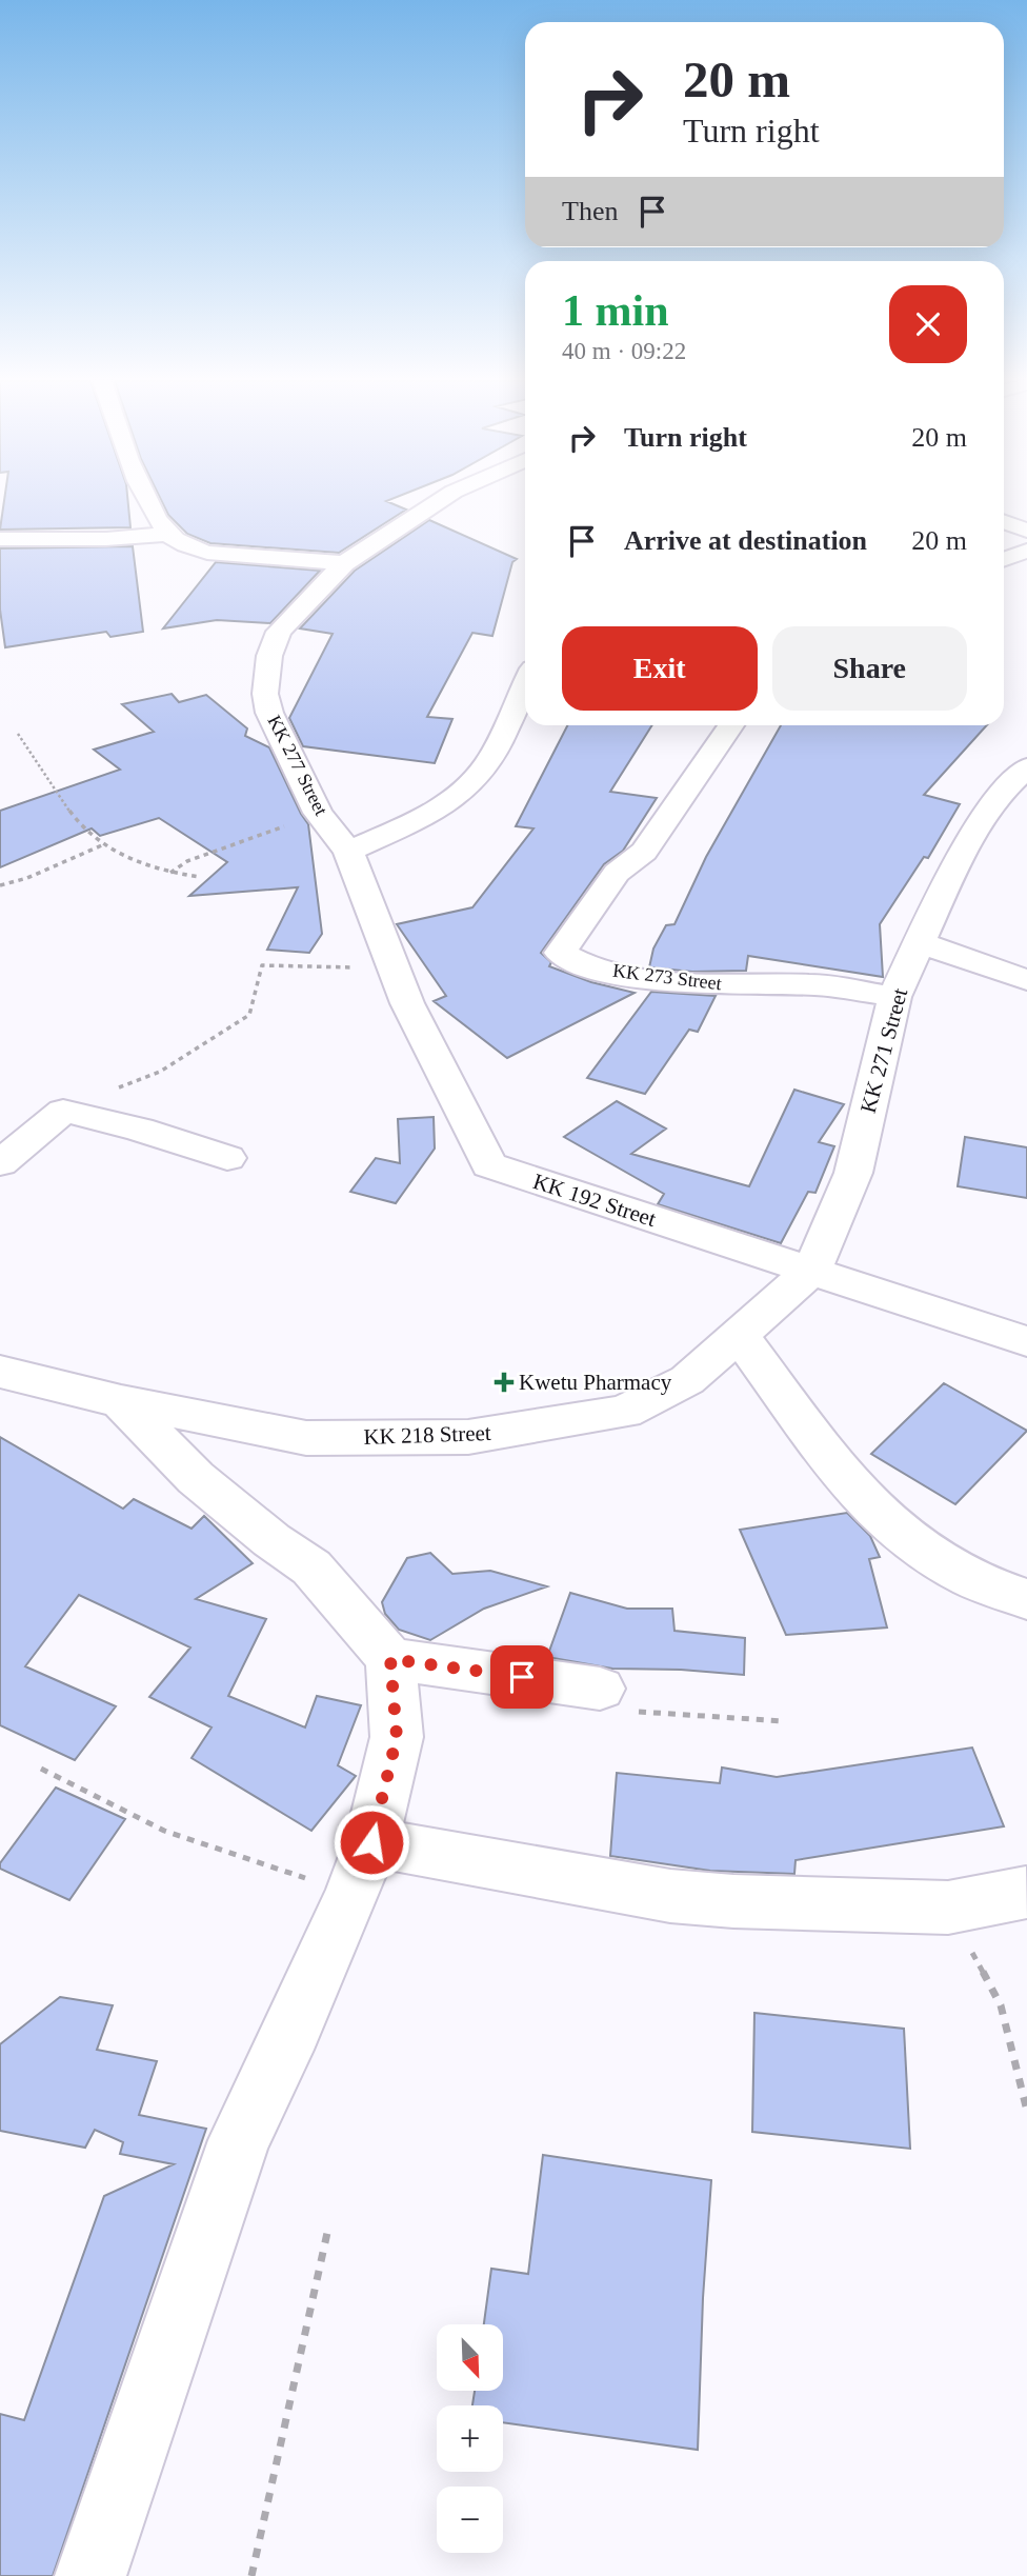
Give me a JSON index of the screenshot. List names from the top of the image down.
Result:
{
  "streets": {
    "street": [
      "KK 277 Street",
      "KK 273 Street",
      "KK 271 Street",
      "KK 192 Street",
      "KK 218 Street"
    ]
  },
  "crossings": [
    ["KK 277 Street", "KK 192 Street"],
    ["KK 273 Street", "KK 271 Street"],
    ["KK 271 Street", "KK 192 Street"],
    ["KK 271 Street", "KK 218 Street"],
    ["KK 192 Street", "KK 218 Street"]
  ],
  "places": {
    "health": ["Kwetu Pharmacy"]
  },
  "north": "bottom right",
  "page": {
    "turn": ["20 m", "Turn right"],
    "then": "Then",
    "heading": ["1 min", "40 m · 09:22"],
    "list": [
      {
        "name": "Turn right",
        "value": "20 m"
      },
      {
        "name": "Arrive at destination",
        "value": "20 m"
      }
    ],
    "buttons": ["Exit", "Share"],
    "map_buttons": ["+", "−"]
  }
}
